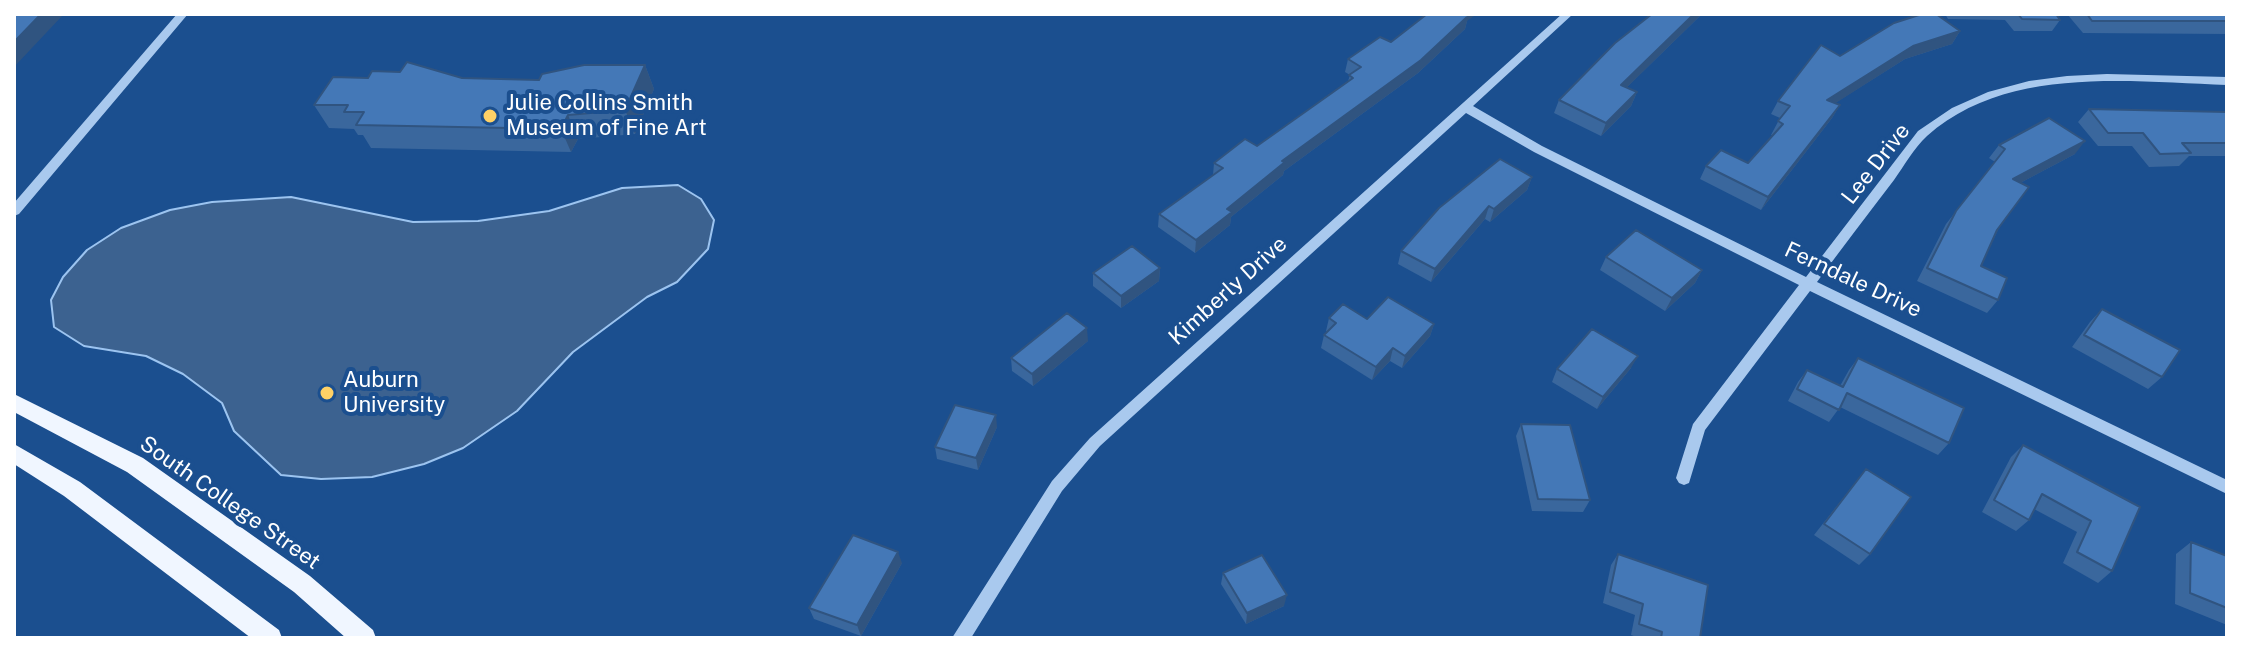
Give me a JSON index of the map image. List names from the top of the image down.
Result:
{
  "streets": {
    "main road": ["South College Street"],
    "street": ["Lee Drive", "Ferndale Drive", "Kimberly Drive"]
  },
  "crossings": [
    ["Lee Drive", "Ferndale Drive"],
    ["Ferndale Drive", "Kimberly Drive"]
  ],
  "places": ["Julie Collins Smith Museum of Fine Art", "Auburn University"]
}
